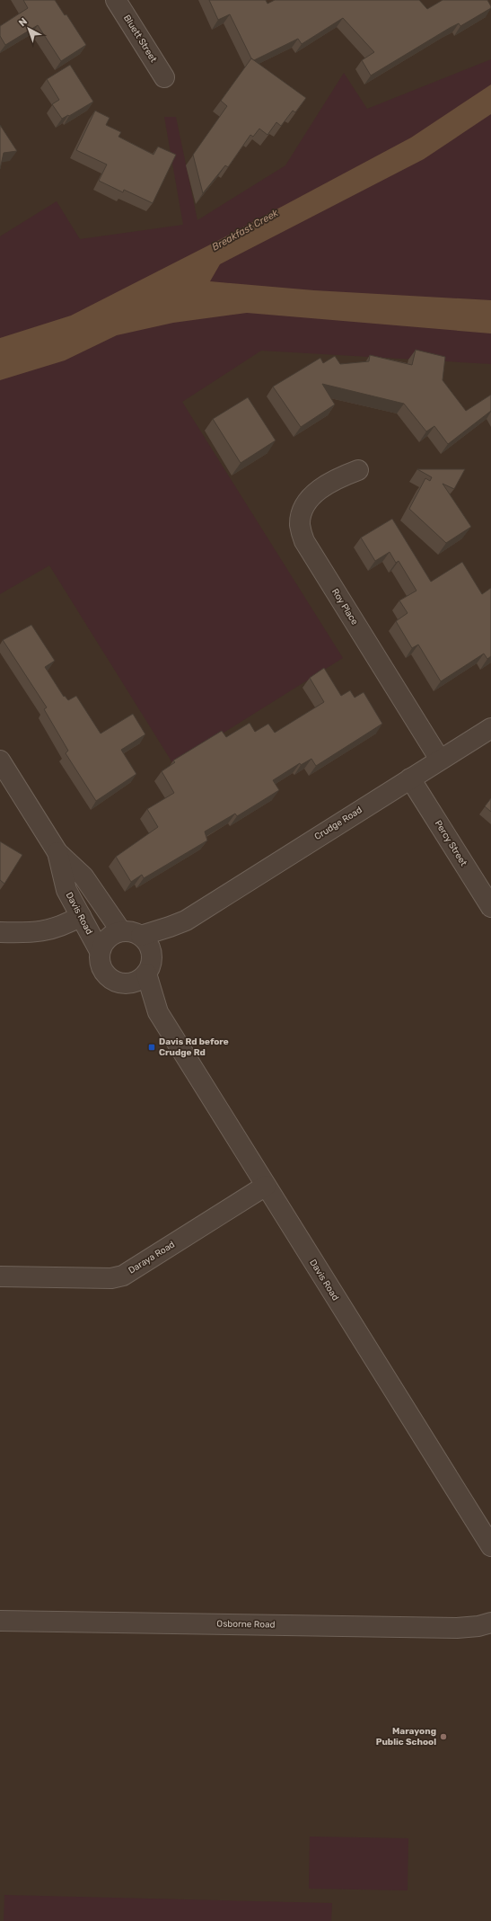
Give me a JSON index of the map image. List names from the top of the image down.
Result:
{
  "streets": {
    "street": [
      "Bluett Street",
      "Roy Place",
      "Crudge Road",
      "Percy Street",
      "Davis Road",
      "Daraya Road",
      "Osborne Road"
    ]
  },
  "crossings": [
    ["Roy Place", "Crudge Road"],
    ["Crudge Road", "Percy Street"],
    ["Crudge Road", "Davis Road"],
    ["Davis Road", "Daraya Road"]
  ],
  "water": ["Breakfast Creek"],
  "places": {
    "transit": ["Davis Rd before Crudge Rd"],
    "other": ["Marayong Public School"]
  },
  "north": "top left"
}
